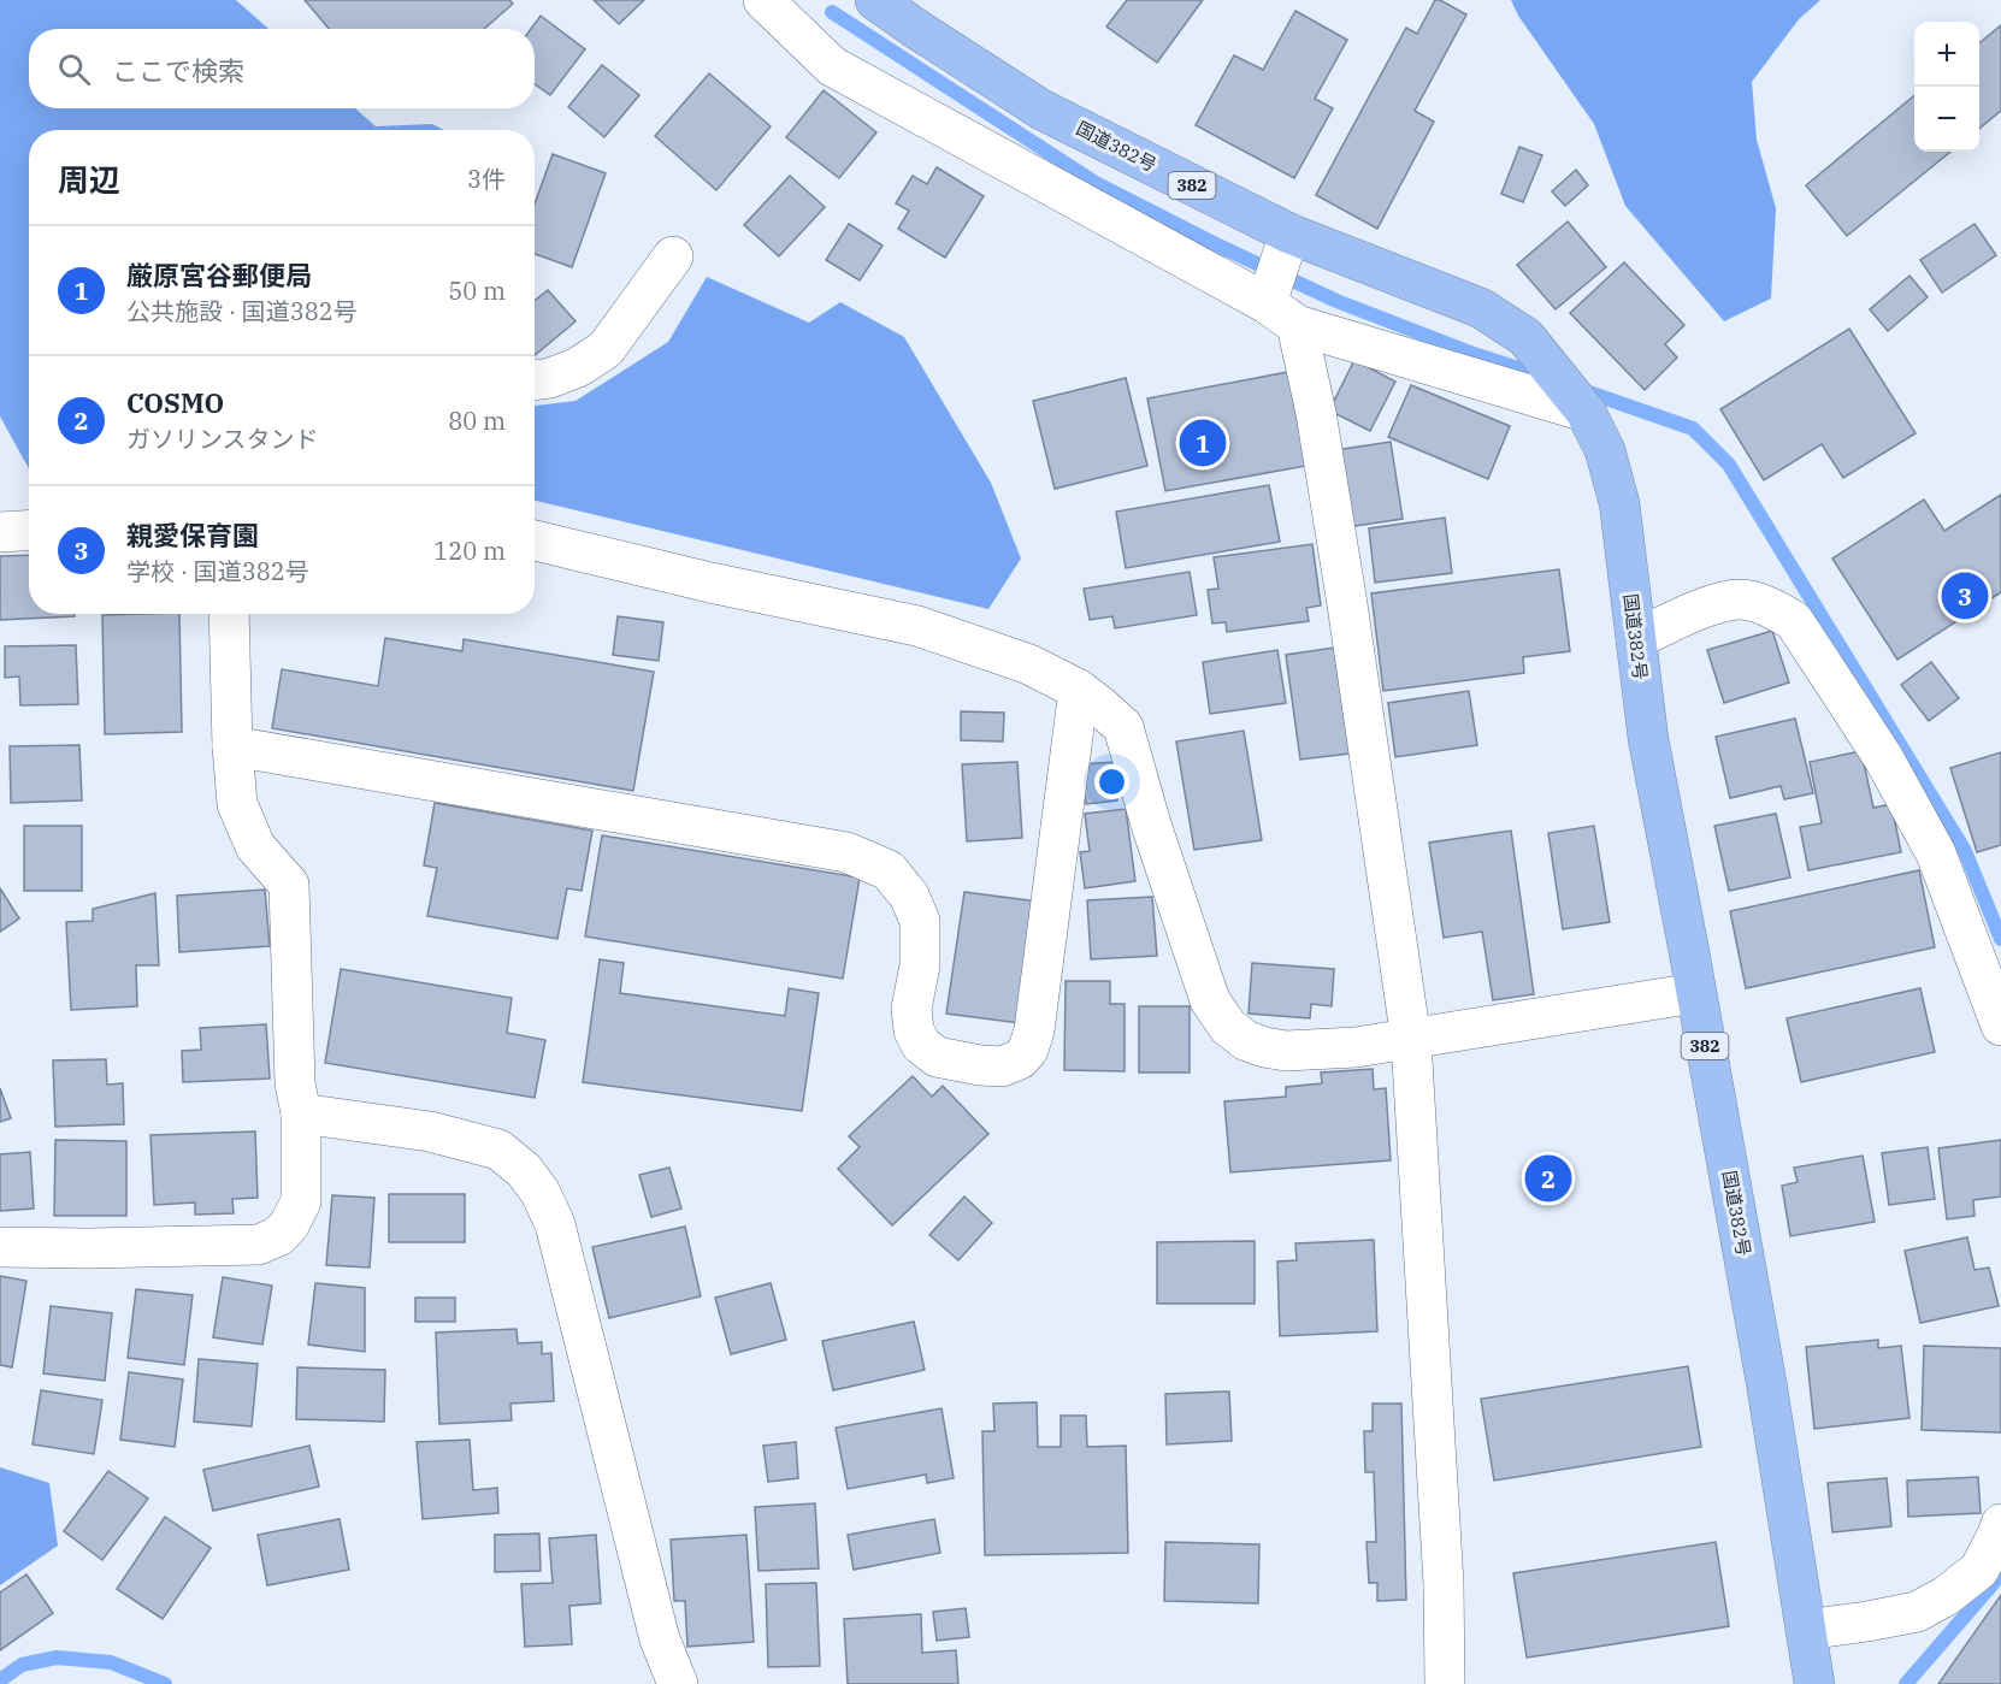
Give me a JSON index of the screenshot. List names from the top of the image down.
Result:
{
  "streets": {
    "highway": ["国道382号", "382"]
  },
  "page": {
    "map_buttons": ["+", "−"],
    "search": "ここで検索",
    "heading": ["周辺", "3件"],
    "list": [
      {
        "mark": "1",
        "name": "厳原宮谷郵便局",
        "note": "公共施設 · 国道382号",
        "value": "50 m"
      },
      {
        "mark": "2",
        "name": "COSMO",
        "note": "ガソリンスタンド",
        "value": "80 m"
      },
      {
        "mark": "3",
        "name": "親愛保育園",
        "note": "学校 · 国道382号",
        "value": "120 m"
      }
    ],
    "pins": ["1", "3", "2"]
  }
}
